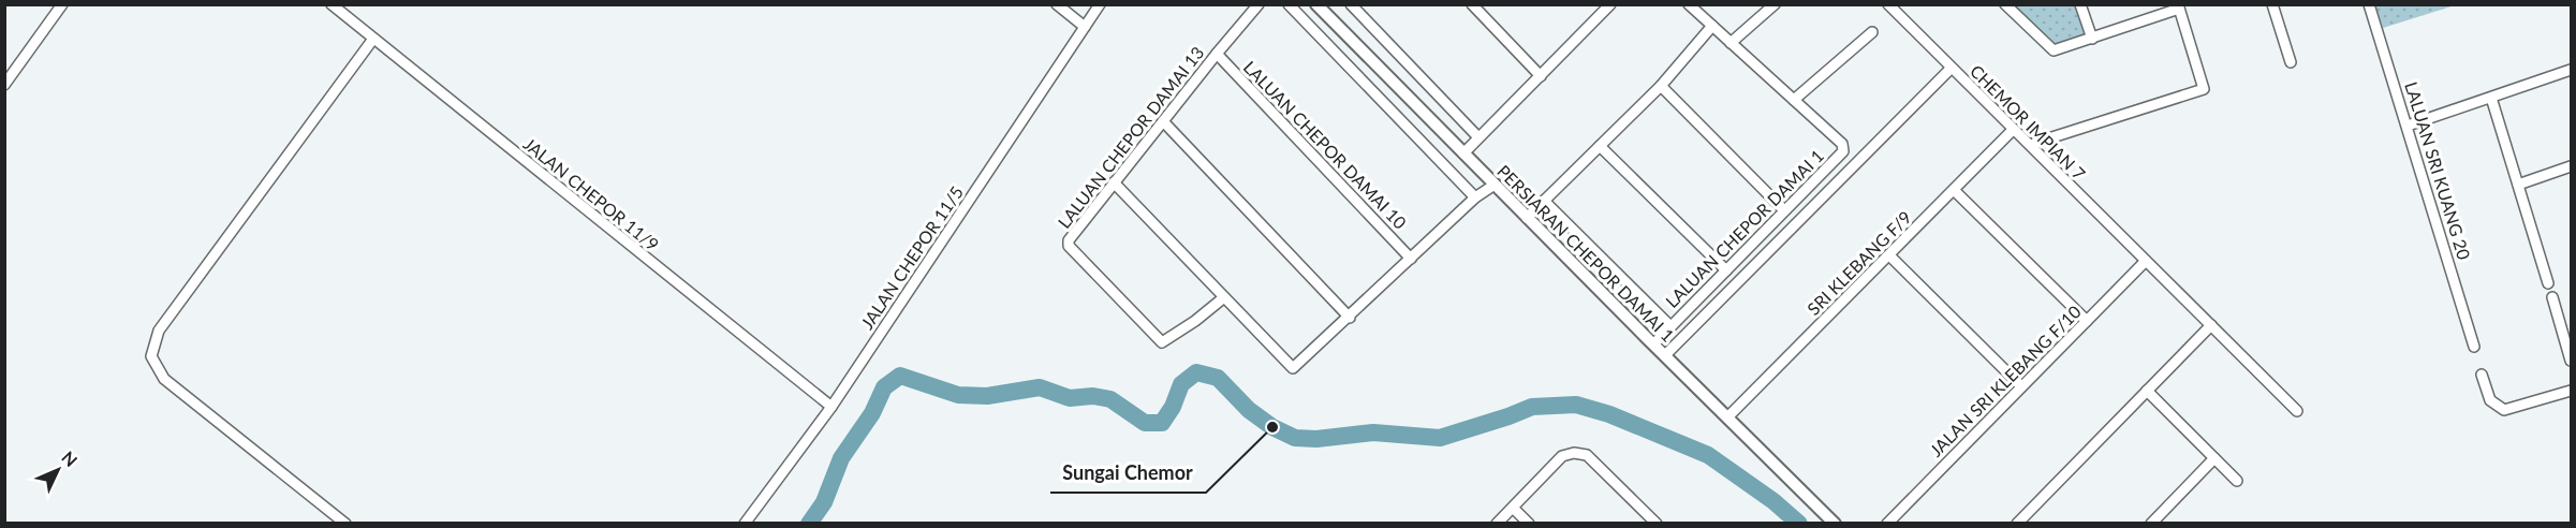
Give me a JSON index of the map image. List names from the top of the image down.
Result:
{
  "streets": {
    "street": [
      "CHEMOR IMPIAN 7",
      "LALUAN CHEPOR DAMAI 13",
      "LALUAN CHEPOR DAMAI 10",
      "LALUAN SRI KUANG 20",
      "JALAN CHEPOR 11/9",
      "LALUAN CHEPOR DAMAI 1",
      "PERSIARAN CHEPOR DAMAI 1",
      "JALAN CHEPOR 11/5",
      "SRI KLEBANG F/9",
      "JALAN SRI KLEBANG F/10"
    ]
  },
  "crossings": [
    ["CHEMOR IMPIAN 7", "SRI KLEBANG F/9"],
    ["CHEMOR IMPIAN 7", "JALAN SRI KLEBANG F/10"],
    ["LALUAN CHEPOR DAMAI 13", "LALUAN CHEPOR DAMAI 10"],
    ["JALAN CHEPOR 11/9", "JALAN CHEPOR 11/5"],
    ["LALUAN CHEPOR DAMAI 1", "PERSIARAN CHEPOR DAMAI 1"],
    ["PERSIARAN CHEPOR DAMAI 1", "SRI KLEBANG F/9"]
  ],
  "places": ["Sungai Chemor"],
  "north": "top right"
}
